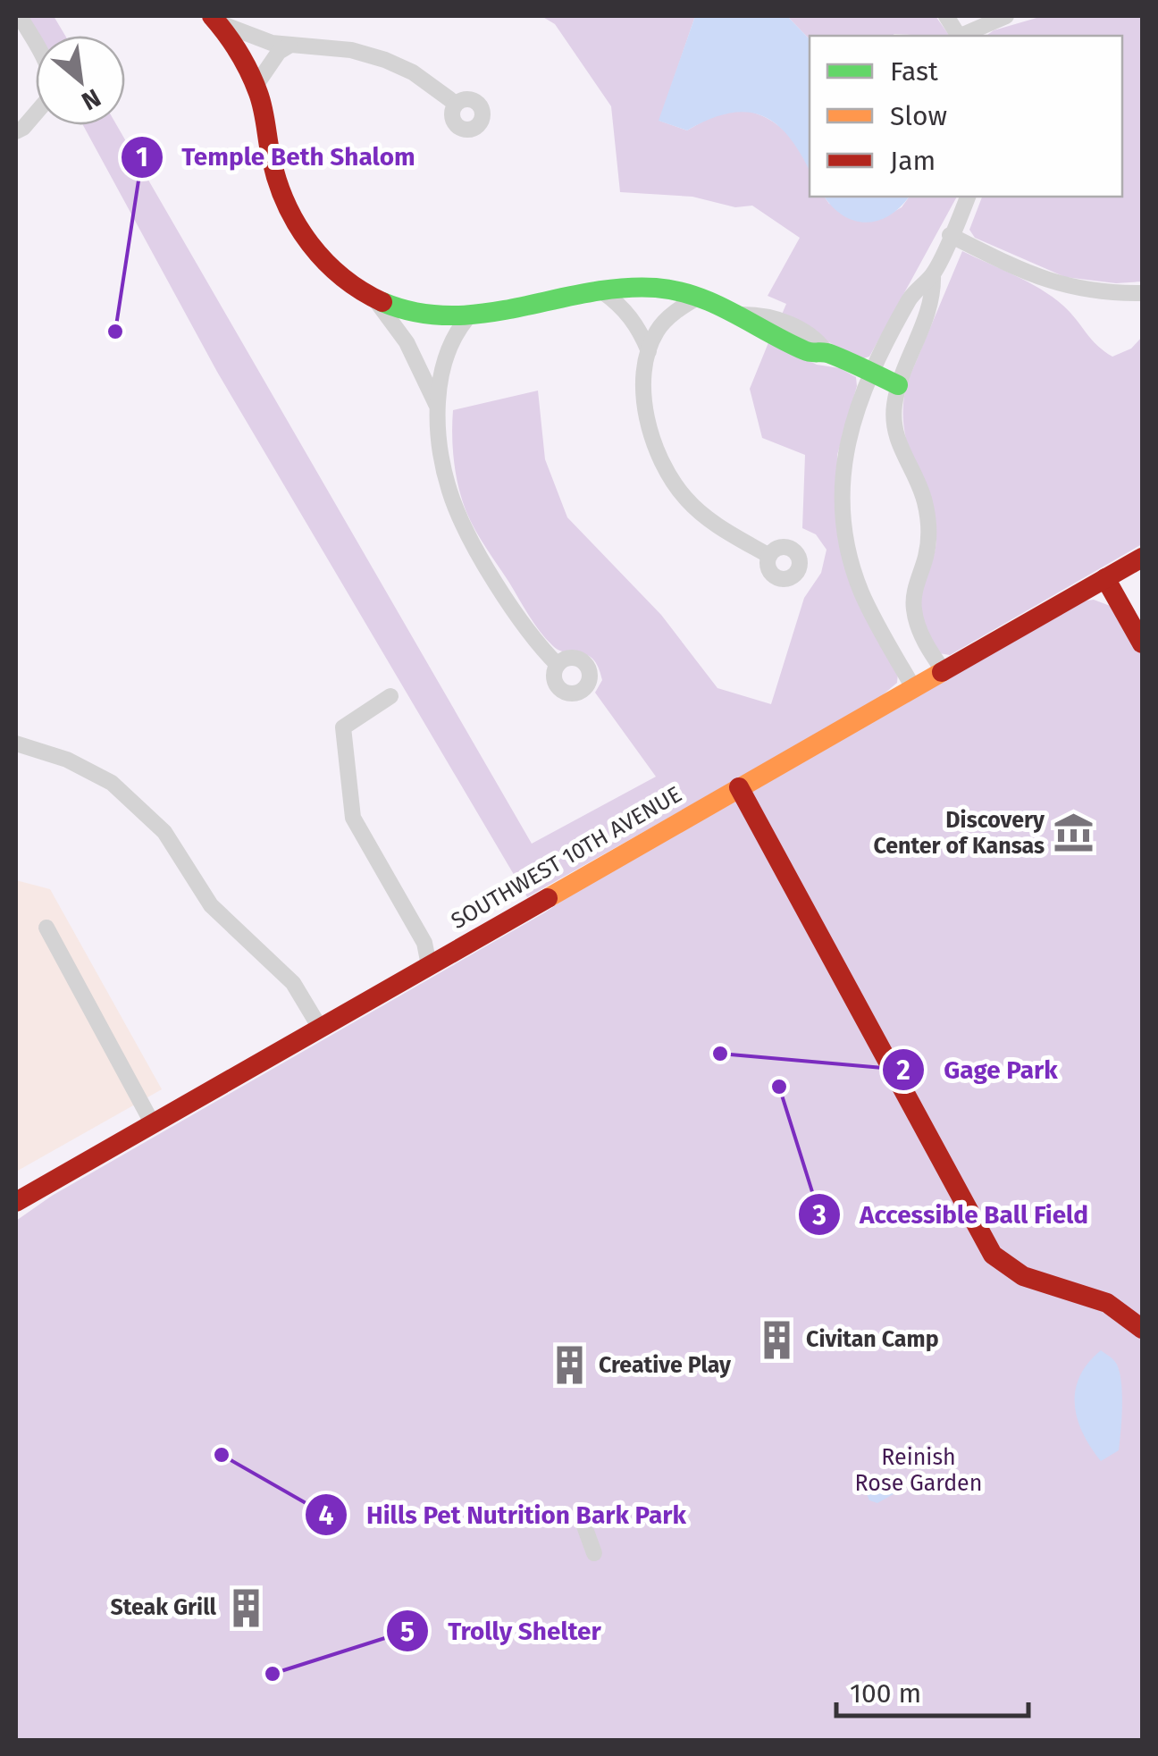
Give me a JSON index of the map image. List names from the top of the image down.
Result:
{
  "streets": {
    "street": ["SOUTHWEST 10TH AVENUE"]
  },
  "parks": ["Reinish Rose Garden"],
  "places": {
    "other": [
      "Temple Beth Shalom",
      "Gage Park",
      "Accessible Ball Field",
      "Hills Pet Nutrition Bark Park",
      "Trolly Shelter"
    ],
    "museum": ["Discovery Center of Kansas"],
    "building": ["Civitan Camp", "Creative Play", "Steak Grill"]
  },
  "legend": ["Fast", "Slow", "Jam"],
  "scale_bar": "100 m",
  "north": "bottom right"
}
